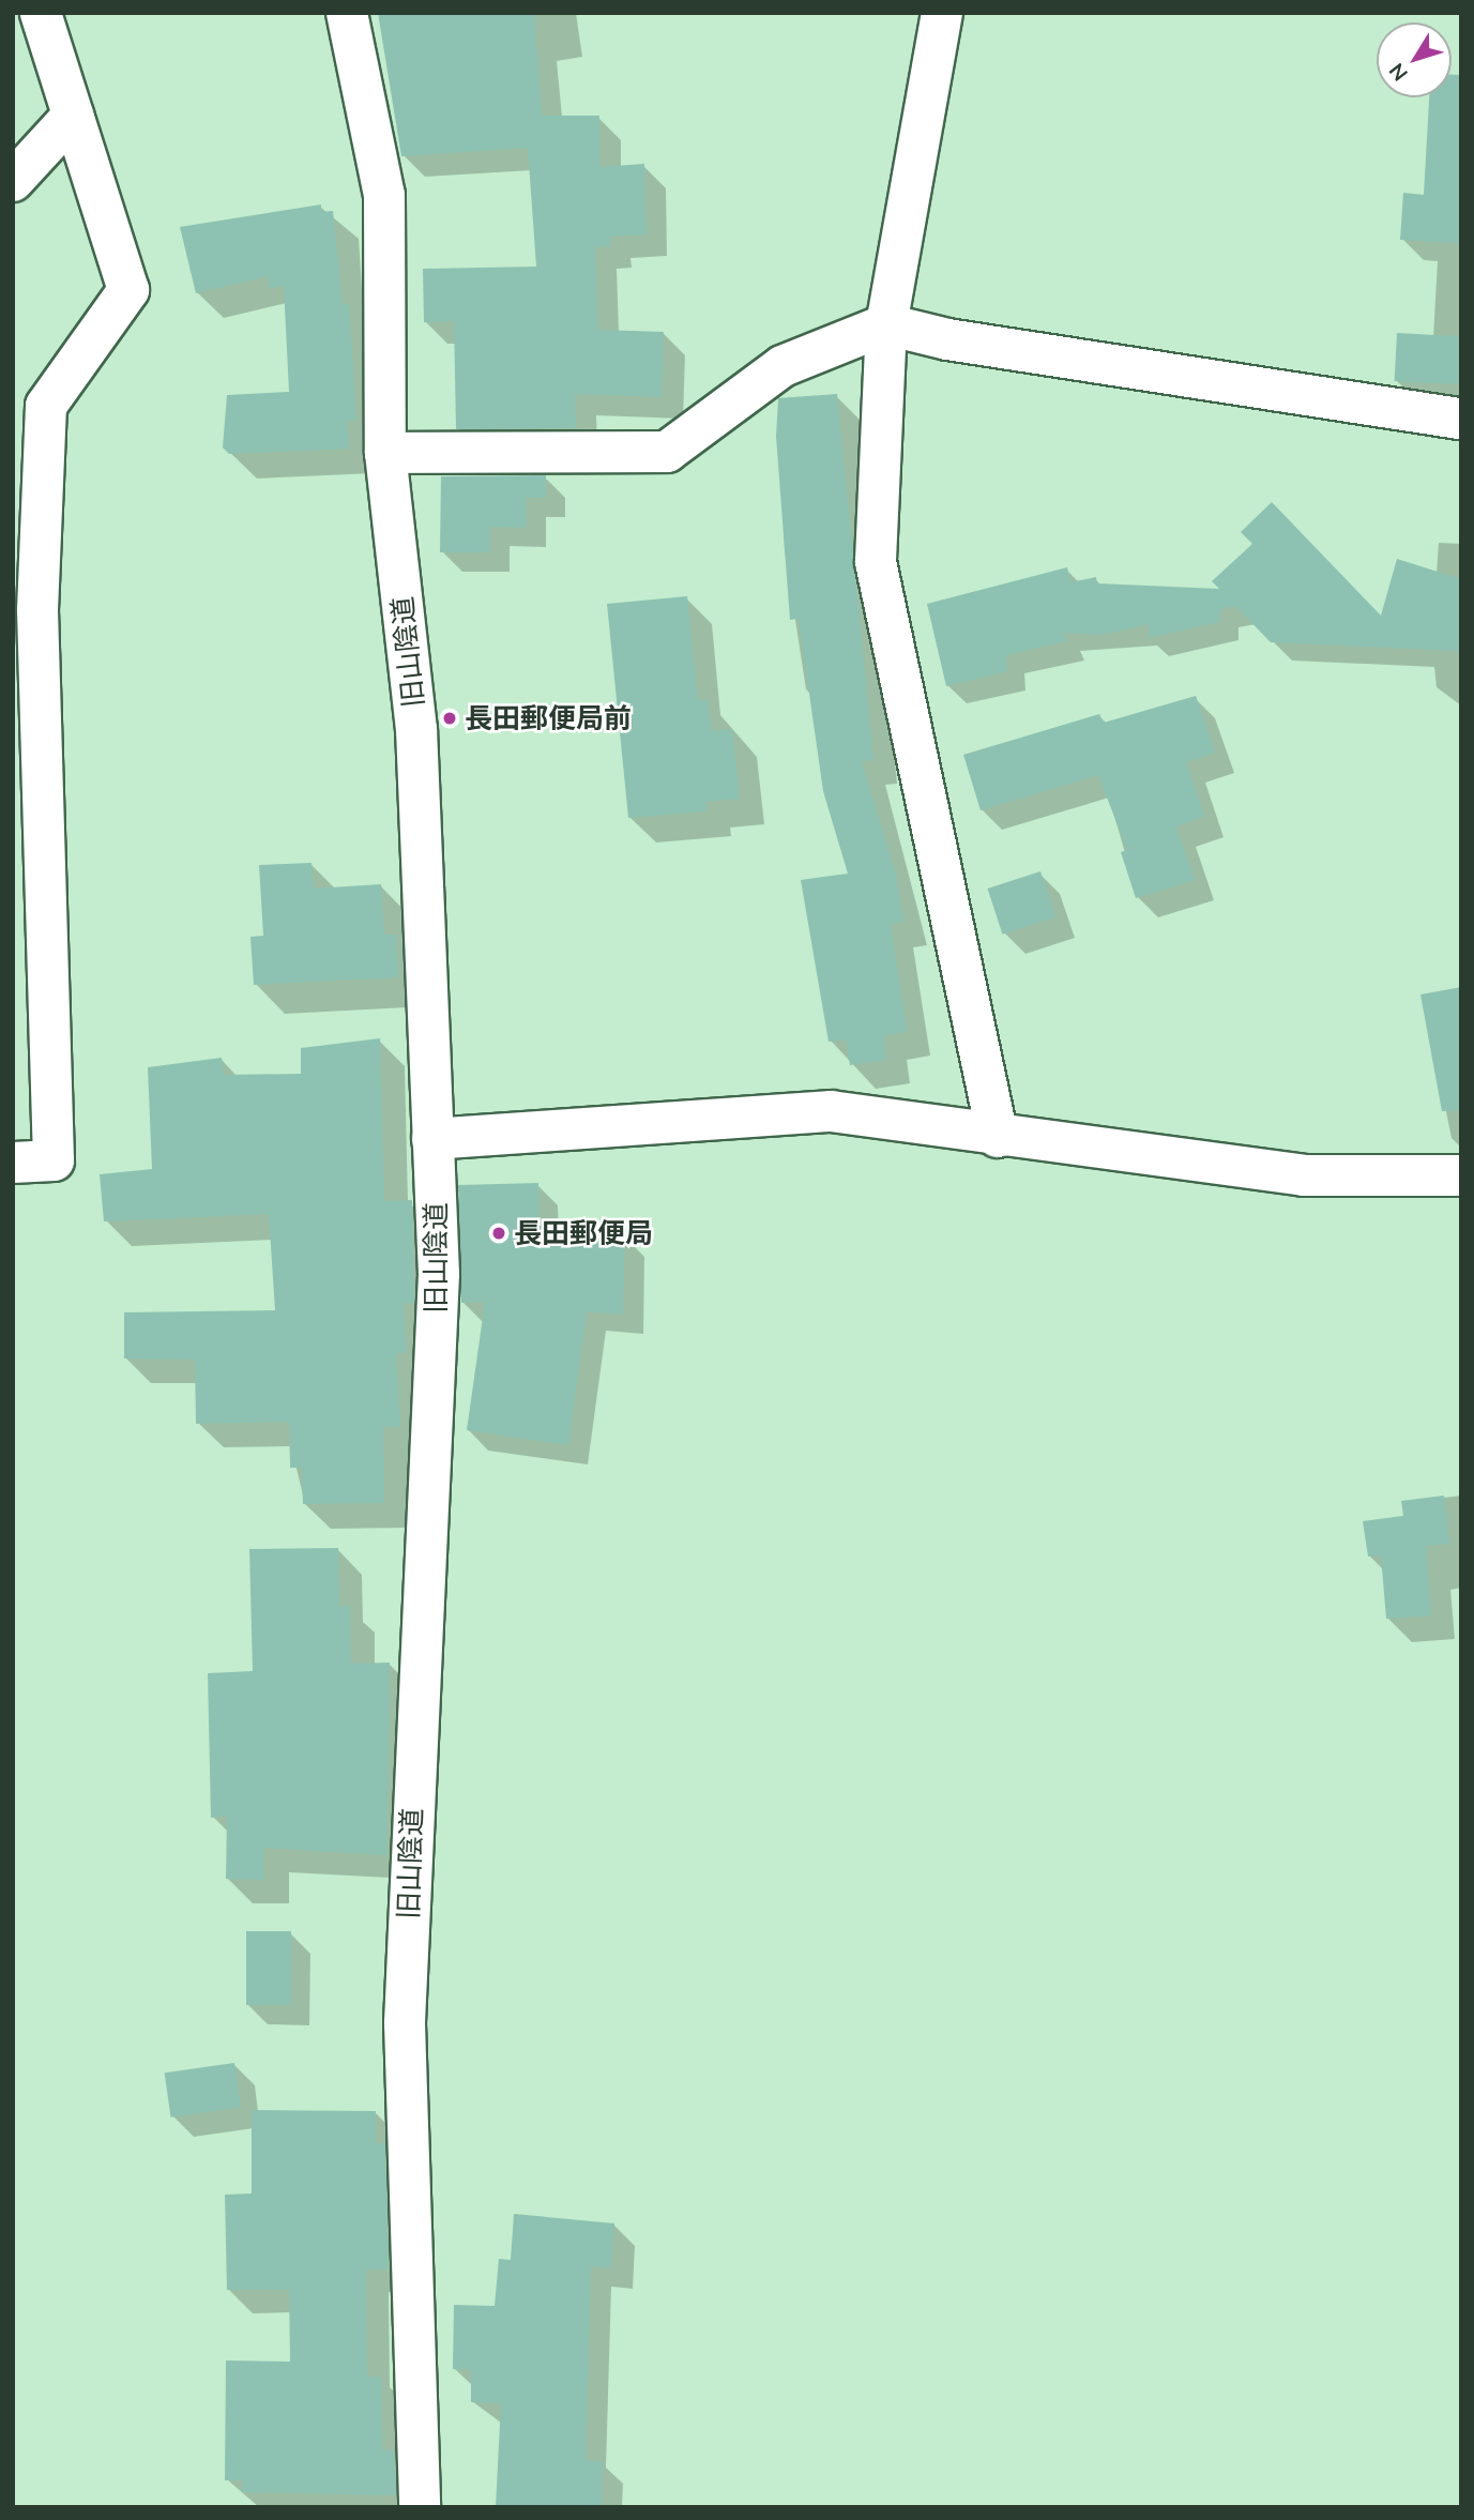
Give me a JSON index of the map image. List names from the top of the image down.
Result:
{
  "streets": {
    "street": ["旧山陰道"]
  },
  "places": ["長田郵便局前", "長田郵便局"],
  "north": "bottom left"
}
